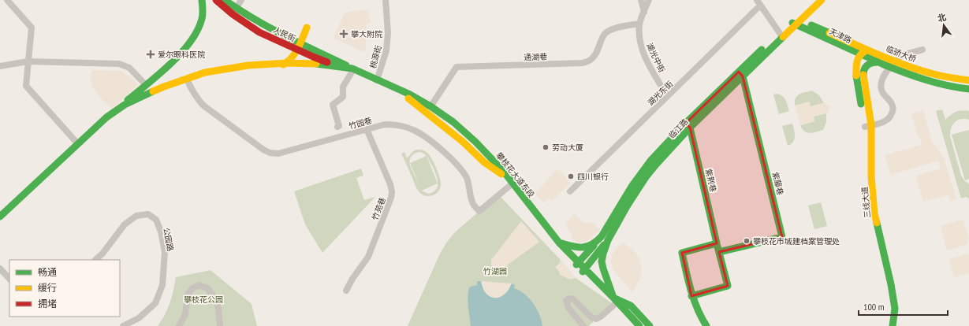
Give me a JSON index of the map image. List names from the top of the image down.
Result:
{
  "streets": {
    "main road": [
      "人民街",
      "天津路",
      "临骄大桥",
      "临江路",
      "攀枝花大道东段",
      "紫荆巷",
      "紫藤巷",
      "三线大道"
    ],
    "street": [
      "桃源街",
      "通湖巷",
      "湖光中街",
      "湖光东街",
      "竹园巷",
      "竹苑巷",
      "公园路"
    ]
  },
  "crossings": [
    ["人民街", "攀枝花大道东段"],
    ["天津路", "临骄大桥"],
    ["天津路", "临江路"],
    ["临骄大桥", "临江路"],
    ["桃源街", "攀枝花大道东段"],
    ["通湖巷", "湖光中街"],
    ["湖光中街", "湖光东街"],
    ["竹园巷", "攀枝花大道东段"],
    ["竹园巷", "竹苑巷"],
    ["临江路", "攀枝花大道东段"],
    ["临江路", "紫荆巷"],
    ["临江路", "紫藤巷"],
    ["紫荆巷", "紫藤巷"]
  ],
  "parks": ["竹湖园", "攀枝花公园"],
  "places": {
    "health": ["攀大附院", "爱尔眼科医院"],
    "other": ["劳动大厦", "四川银行", "攀枝花市城建档案管理处"]
  },
  "legend": ["畅通", "缓行", "拥堵"],
  "scale_bar": "100 m",
  "north": "top"
}
